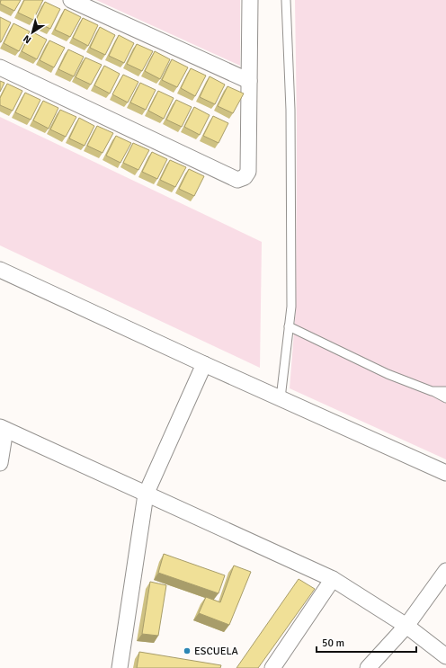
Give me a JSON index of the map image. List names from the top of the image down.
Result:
{
  "places": ["ESCUELA"],
  "scale_bar": "50 m",
  "north": "bottom left"
}
